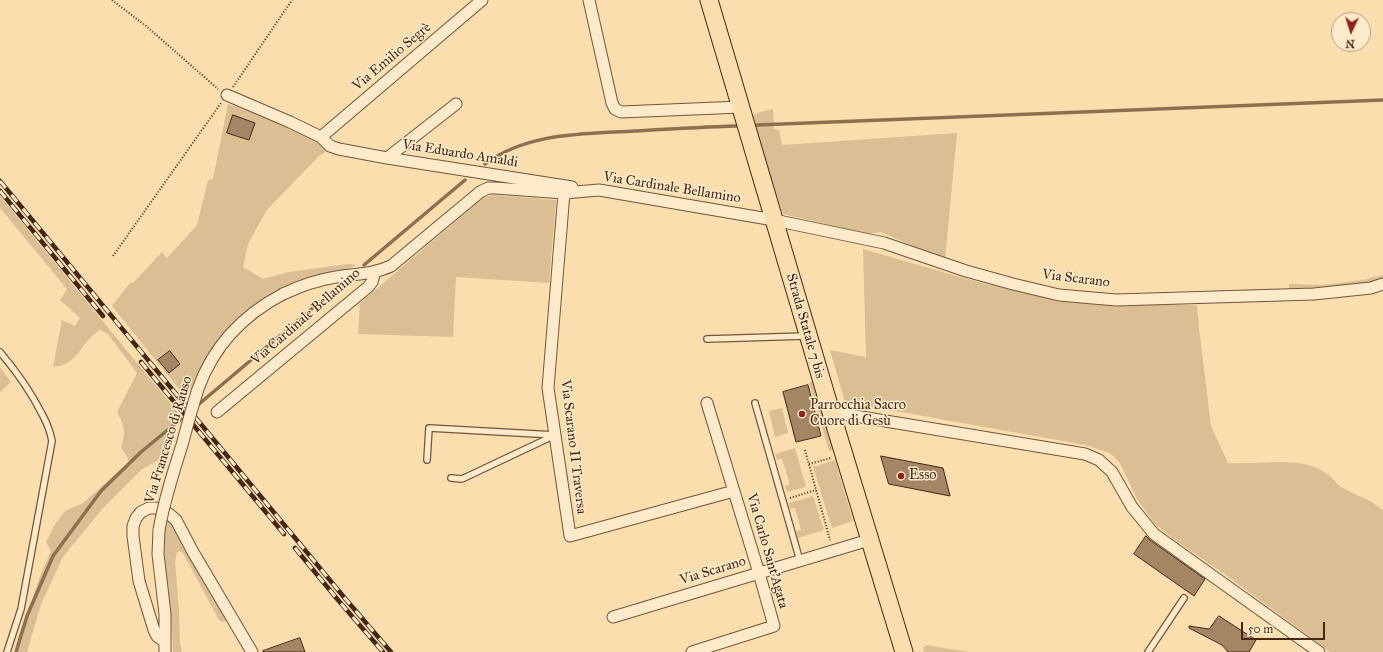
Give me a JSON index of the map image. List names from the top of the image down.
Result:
{
  "streets": {
    "main road": ["Strada Statale 7 bis"],
    "street": [
      "Via Emilio Segrè",
      "Via Eduardo Amaldi",
      "Via Cardinale Bellamino",
      "Via Scarano",
      "Via Francesco di Rauso",
      "Via Scarano II Traversa",
      "Via Carlo Sant'Agata"
    ]
  },
  "crossings": [
    ["Via Emilio Segrè", "Via Eduardo Amaldi"],
    ["Via Eduardo Amaldi", "Via Cardinale Bellamino"],
    ["Via Cardinale Bellamino", "Via Scarano"],
    ["Via Cardinale Bellamino", "Strada Statale 7 bis"],
    ["Via Cardinale Bellamino", "Via Francesco di Rauso"],
    ["Via Cardinale Bellamino", "Via Scarano II Traversa"],
    ["Via Scarano", "Strada Statale 7 bis"],
    ["Via Scarano", "Via Carlo Sant'Agata"],
    ["Via Scarano II Traversa", "Via Carlo Sant'Agata"]
  ],
  "places": ["Parrocchia Sacro Cuore di Gesù", "Esso"],
  "scale_bar": "50 m",
  "north": "bottom"
}
